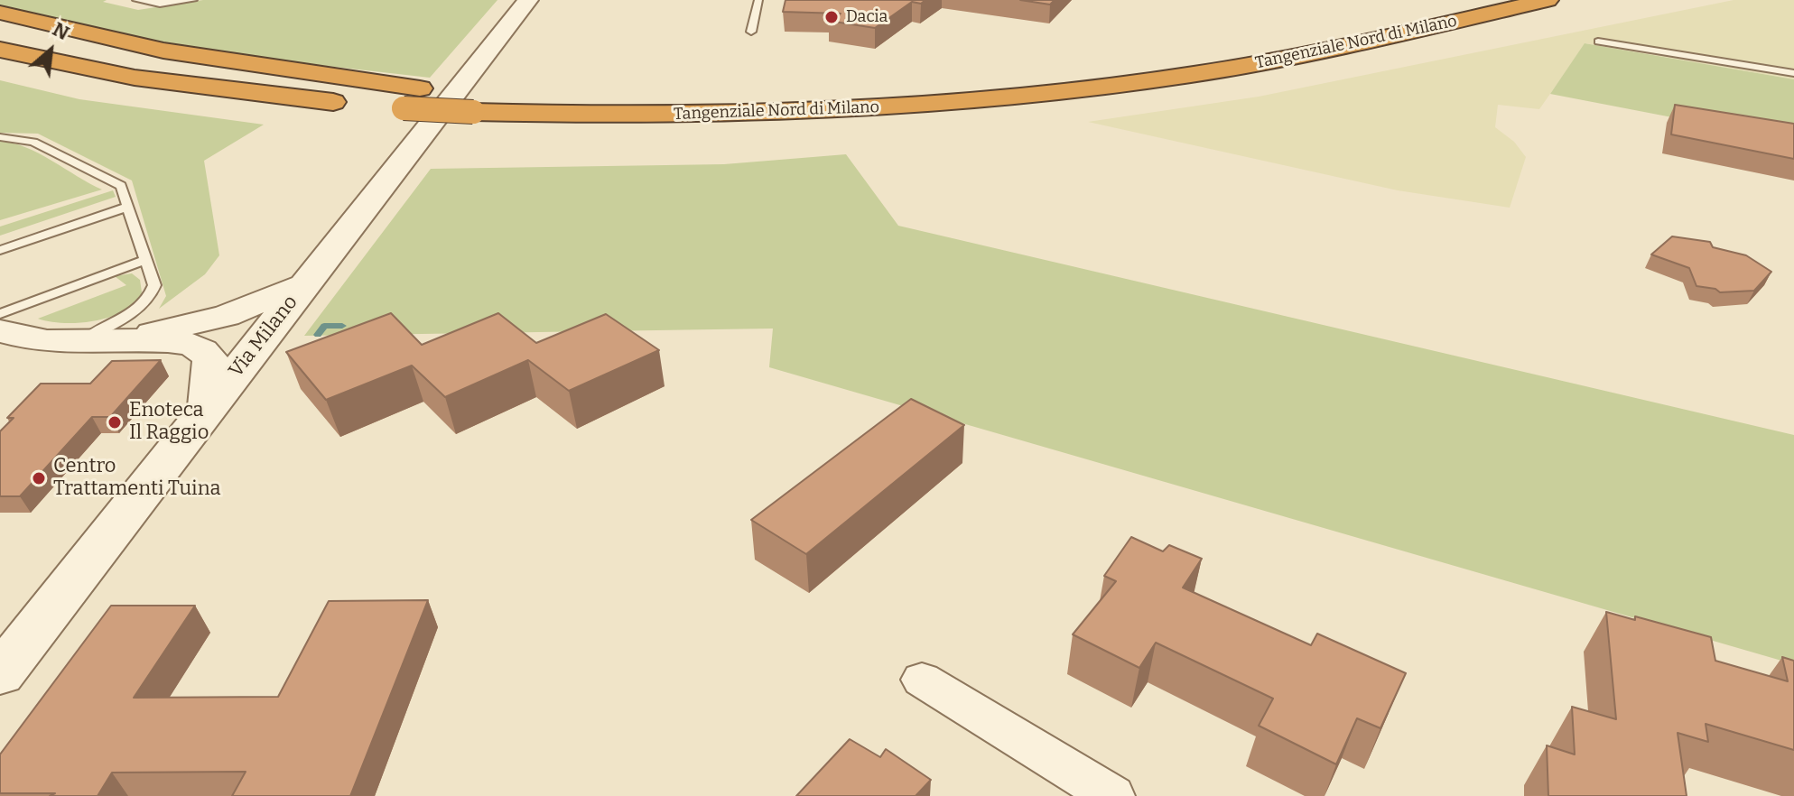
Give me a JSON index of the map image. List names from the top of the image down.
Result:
{
  "streets": {
    "highway": ["Tangenziale Nord di Milano"],
    "street": ["Via Milano"]
  },
  "places": ["Dacia", "Enoteca Il Raggio", "Centro Trattamenti Tuina"],
  "north": "top right"
}
